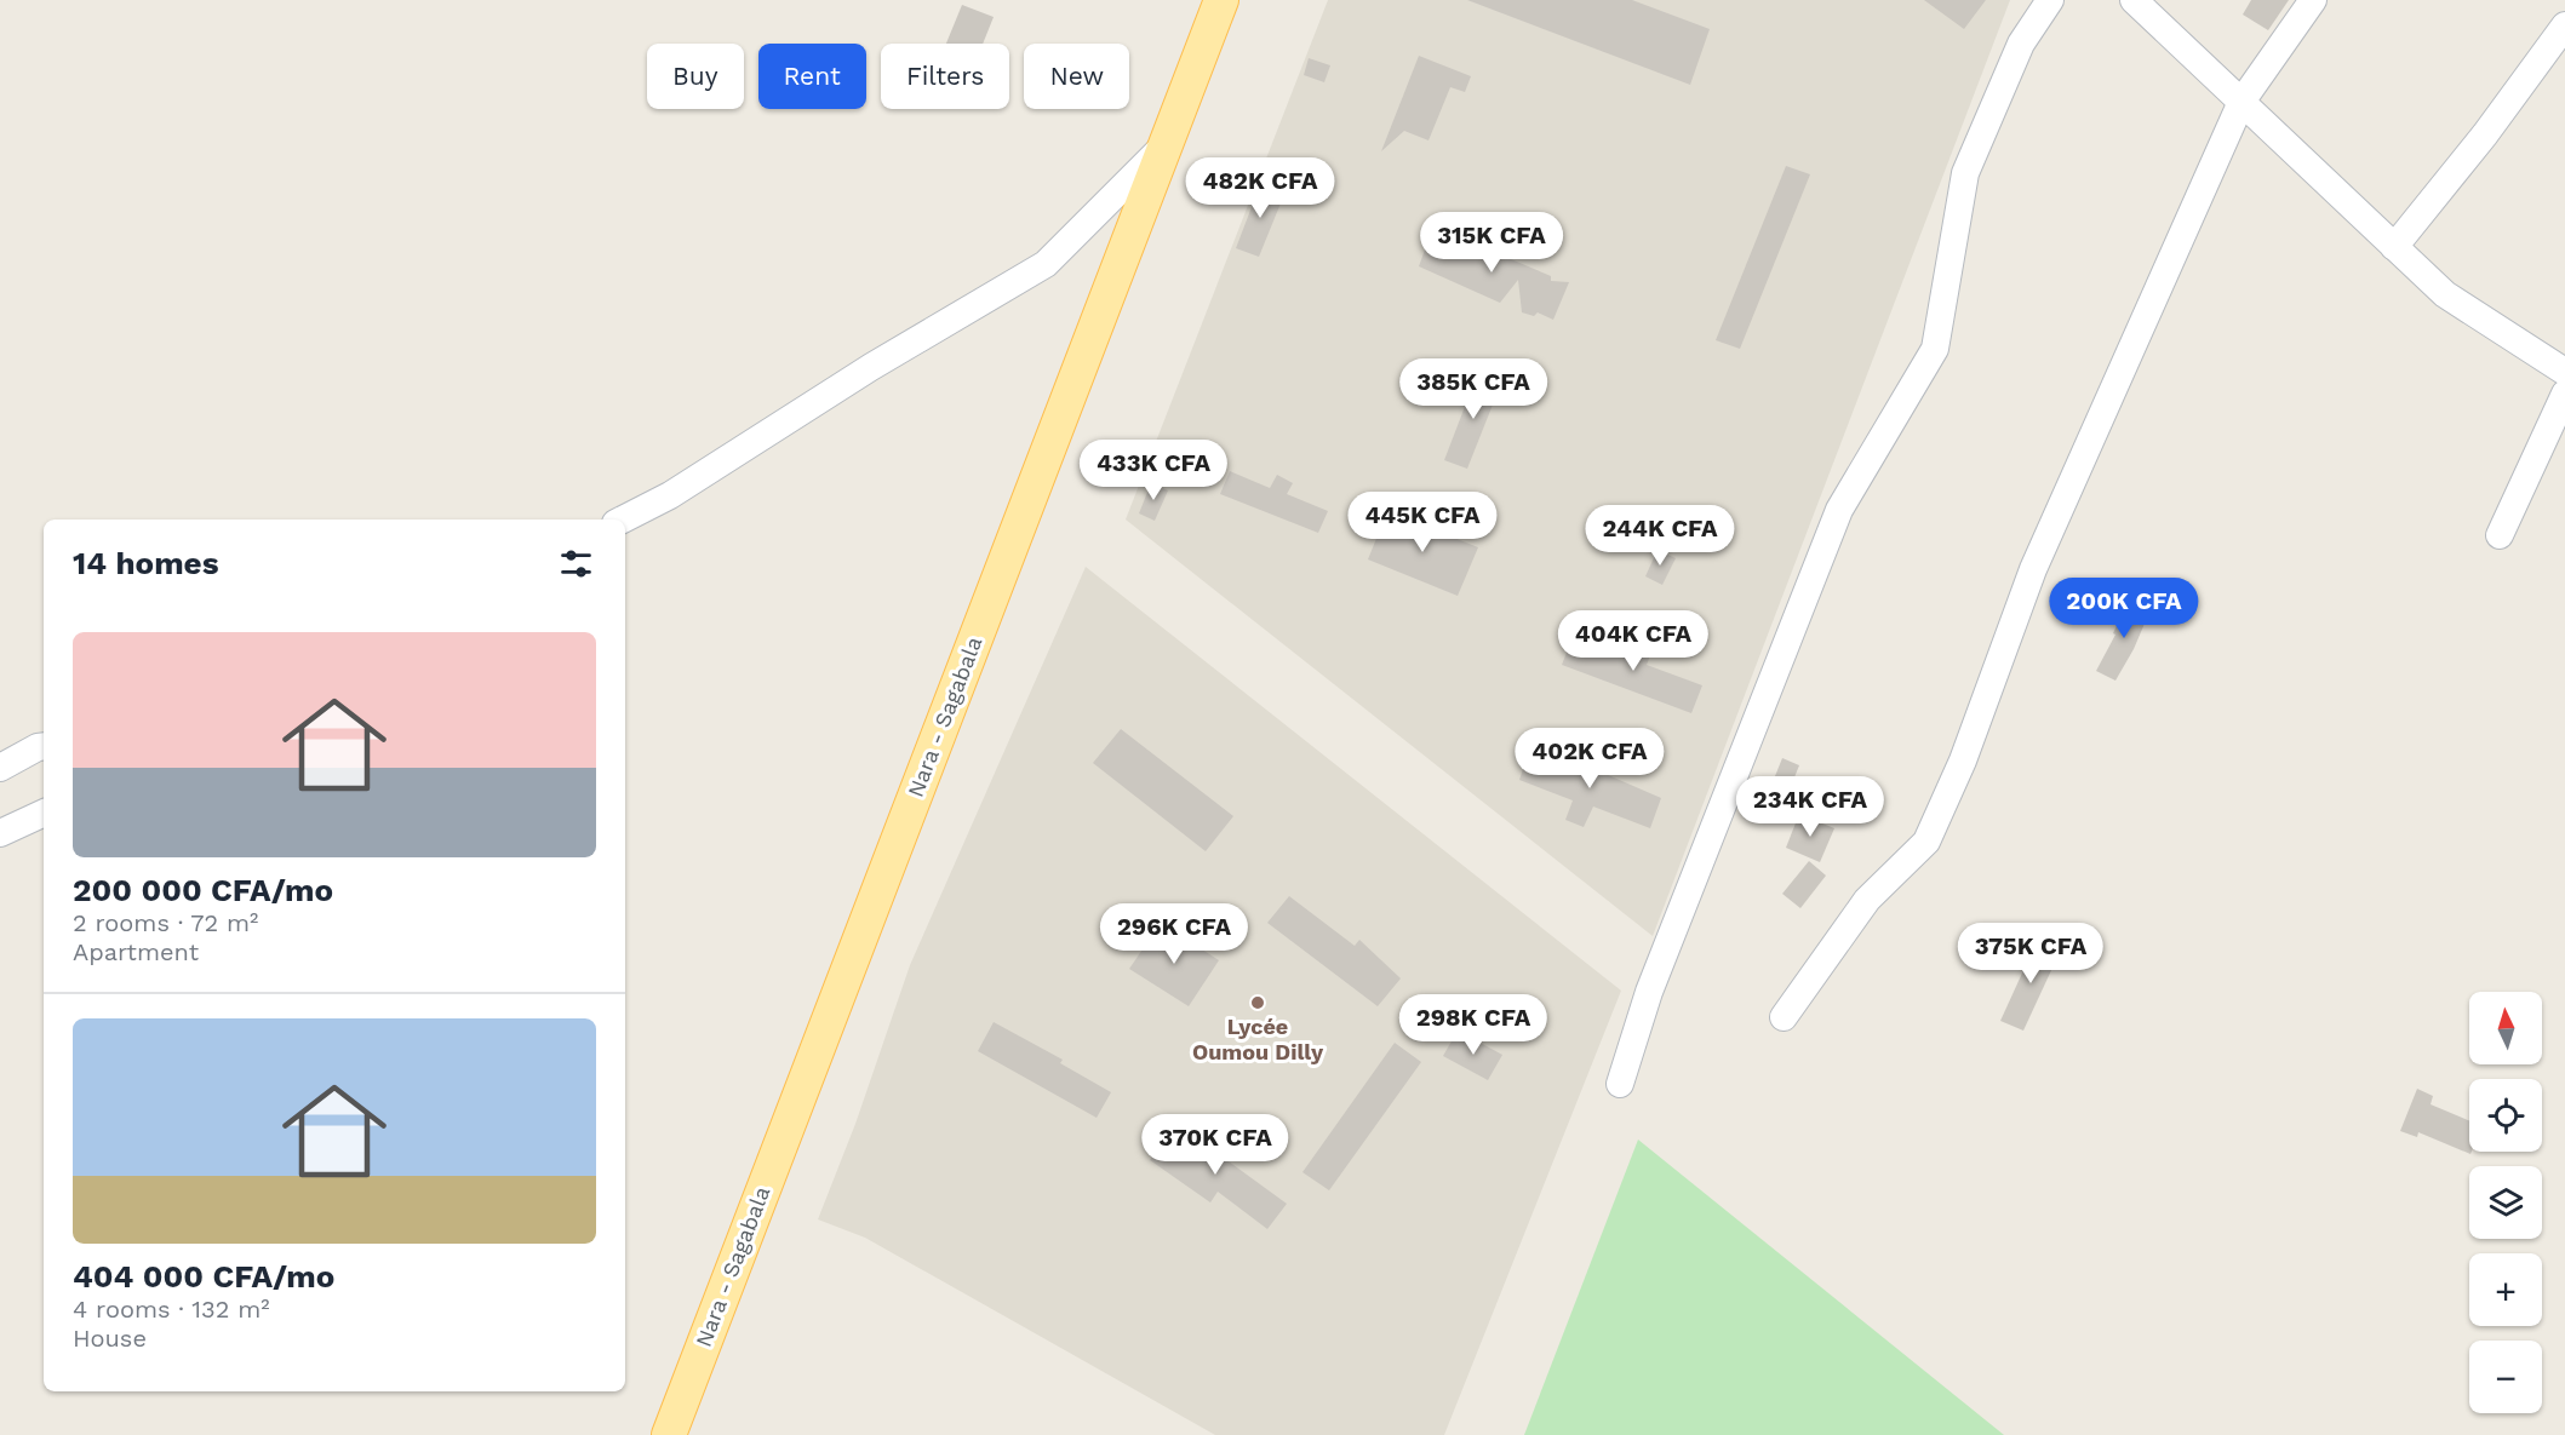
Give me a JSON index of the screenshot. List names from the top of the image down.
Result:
{
  "streets": {
    "main road": ["Nara - Sagabala"]
  },
  "places": ["Lycée Oumou Dilly"],
  "north": "top",
  "page": {
    "chip": [
      "Buy",
      "Rent",
      "Filters",
      "New"
    ],
    "price": [
      "482K CFA",
      "315K CFA",
      "385K CFA",
      "433K CFA",
      "445K CFA",
      "244K CFA",
      "200K CFA",
      "404K CFA",
      "402K CFA",
      "234K CFA",
      "296K CFA",
      "375K CFA",
      "298K CFA",
      "370K CFA"
    ],
    "heading": "14 homes",
    "list": [
      {
        "name": "200 000 CFA/mo",
        "note": "2 rooms · 72 m² · Apartment"
      },
      {
        "name": "404 000 CFA/mo",
        "note": "4 rooms · 132 m² · House"
      }
    ],
    "map_buttons": ["+", "−"]
  }
}
